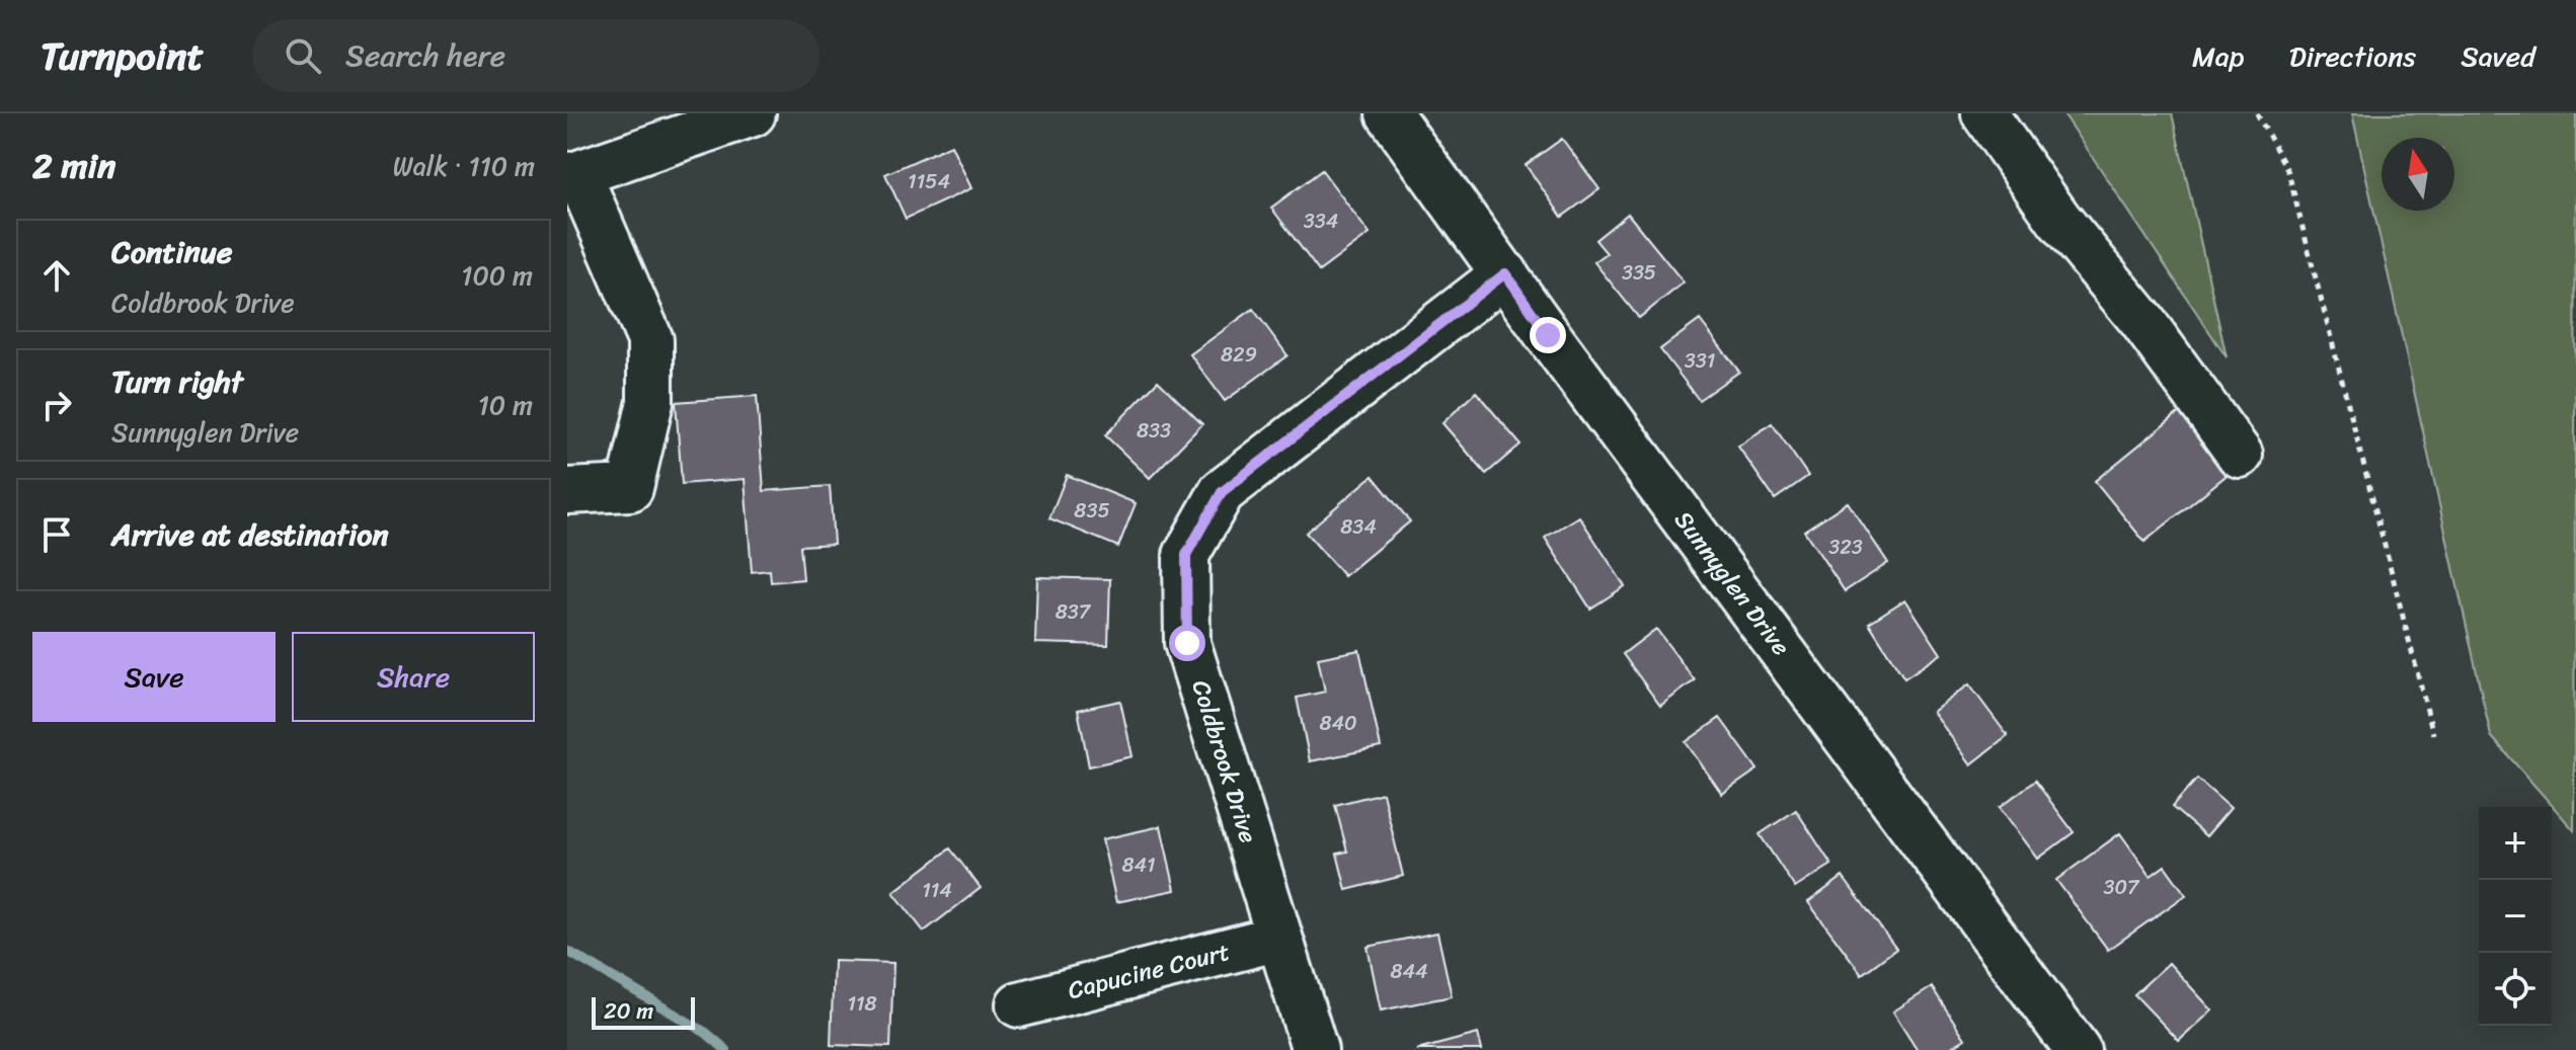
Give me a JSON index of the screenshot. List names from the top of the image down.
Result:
{
  "streets": {
    "street": ["Sunnyglen Drive", "Coldbrook Drive", "Capucine Court"]
  },
  "crossings": [
    ["Sunnyglen Drive", "Coldbrook Drive"],
    ["Coldbrook Drive", "Capucine Court"]
  ],
  "house_numbers": [
    "1154",
    "334",
    "335",
    "829",
    "331",
    "833",
    "835",
    "834",
    "323",
    "837",
    "840",
    "841",
    "307",
    "114",
    "844",
    "118"
  ],
  "scale_bar": "20 m",
  "north": "top",
  "page": {
    "header": "Turnpoint",
    "search": "Search here",
    "nav": ["Map", "Directions", "Saved"],
    "heading": ["2 min", "Walk · 110 m"],
    "list": [
      ["Continue", "Coldbrook Drive", "100 m"],
      ["Turn right", "Sunnyglen Drive", "10 m"],
      "Arrive at destination"
    ],
    "buttons": ["Save", "Share"],
    "map_buttons": ["+", "−"],
    "scale": "20 m"
  }
}
